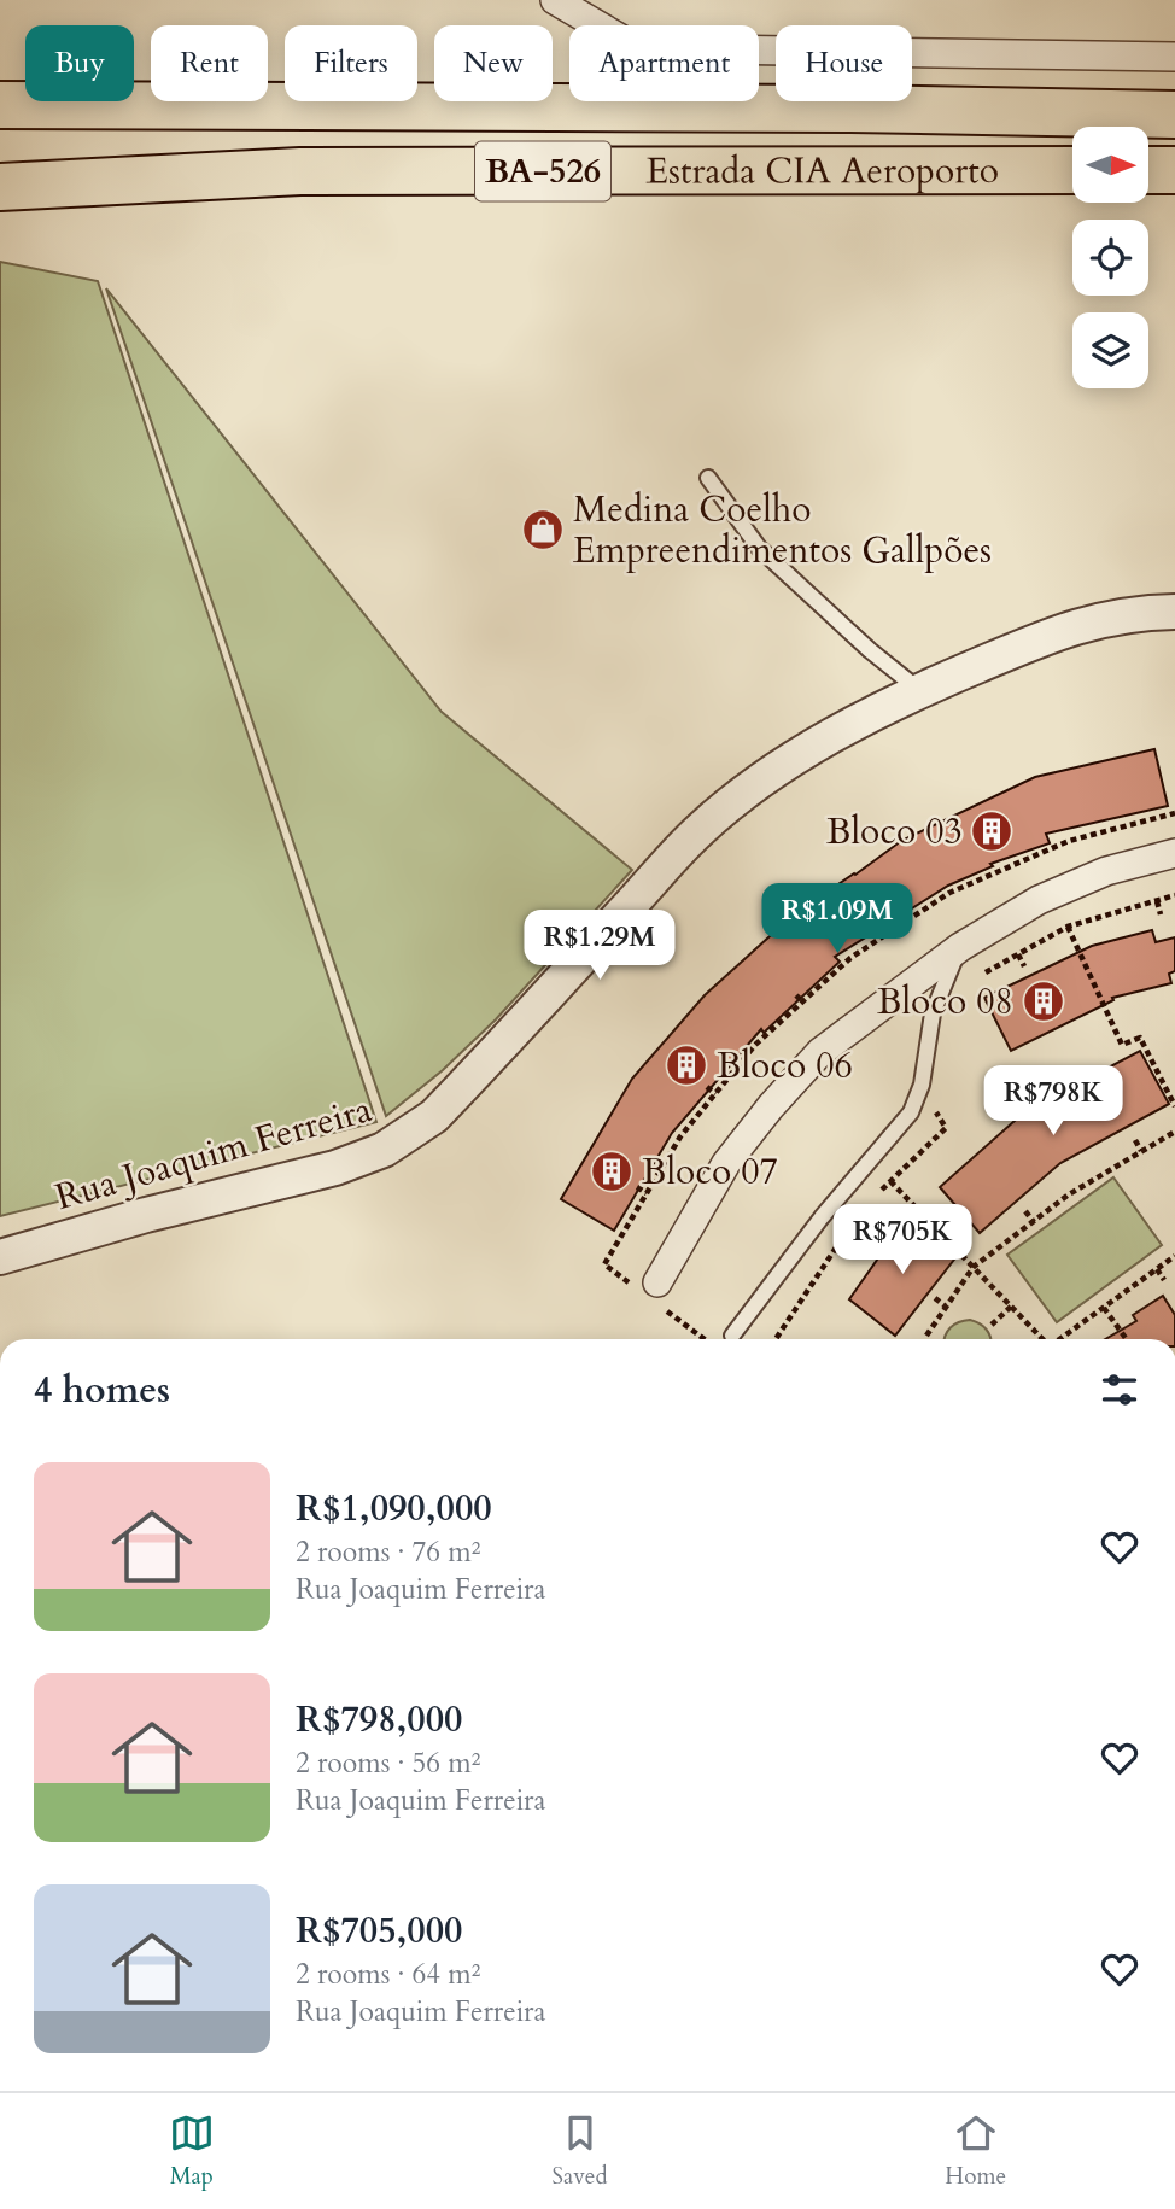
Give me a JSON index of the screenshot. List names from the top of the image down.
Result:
{
  "streets": {
    "highway": ["Estrada CIA Aeroporto", "BA-526"],
    "street": ["Rua Joaquim Ferreira"]
  },
  "places": {
    "shop": ["Medina Coelho Empreendimentos Gallpões"],
    "building": [
      "Bloco 03",
      "Bloco 08",
      "Bloco 06",
      "Bloco 07"
    ]
  },
  "north": "right",
  "page": {
    "chip": [
      "Buy",
      "Rent",
      "Filters",
      "New",
      "Apartment",
      "House"
    ],
    "price": [
      "R$1.09M",
      "R$1.29M",
      "R$798K",
      "R$705K"
    ],
    "heading": "4 homes",
    "list": [
      {
        "name": "R$1,090,000",
        "note": "2 rooms · 76 m² · Rua Joaquim Ferreira"
      },
      {
        "name": "R$798,000",
        "note": "2 rooms · 56 m² · Rua Joaquim Ferreira"
      },
      {
        "name": "R$705,000",
        "note": "2 rooms · 64 m² · Rua Joaquim Ferreira"
      }
    ],
    "tabs": ["Map", "Saved", "Home"]
  }
}
